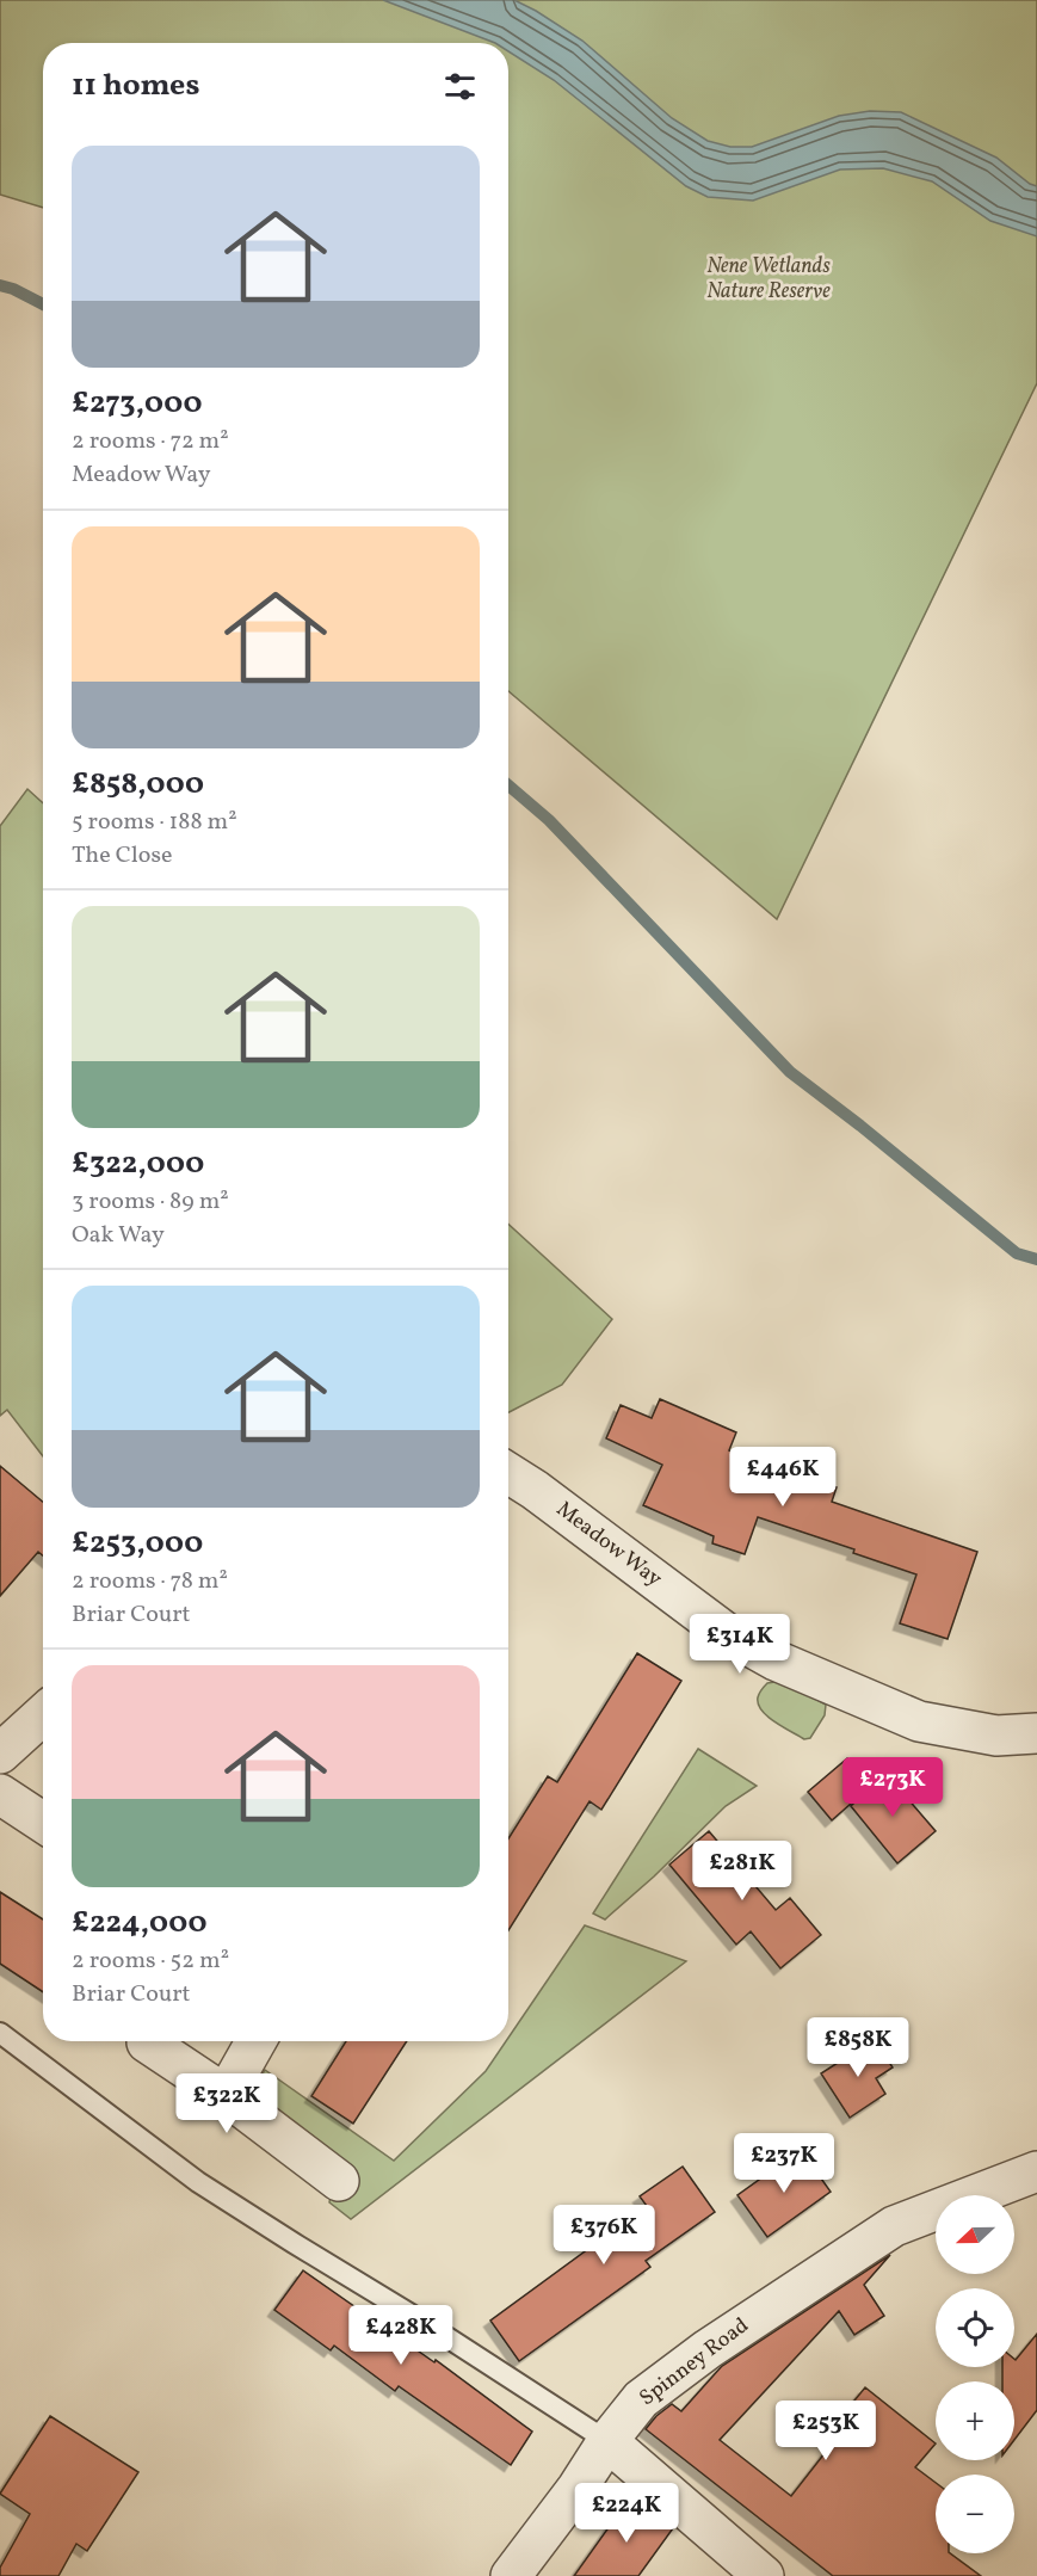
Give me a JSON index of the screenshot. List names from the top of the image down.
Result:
{
  "streets": {
    "street": ["Meadow Way", "Spinney Road"]
  },
  "parks": ["Nene Wetlands Nature Reserve"],
  "north": "left",
  "page": {
    "heading": "11 homes",
    "list": [
      {
        "name": "£273,000",
        "note": "2 rooms · 72 m² · Meadow Way"
      },
      {
        "name": "£858,000",
        "note": "5 rooms · 188 m² · The Close"
      },
      {
        "name": "£322,000",
        "note": "3 rooms · 89 m² · Oak Way"
      },
      {
        "name": "£253,000",
        "note": "2 rooms · 78 m² · Briar Court"
      },
      {
        "name": "£224,000",
        "note": "2 rooms · 52 m² · Briar Court"
      }
    ],
    "price": [
      "£446K",
      "£314K",
      "£273K",
      "£281K",
      "£858K",
      "£322K",
      "£237K",
      "£376K",
      "£428K",
      "£253K",
      "£224K"
    ],
    "map_buttons": ["+", "−"]
  }
}
